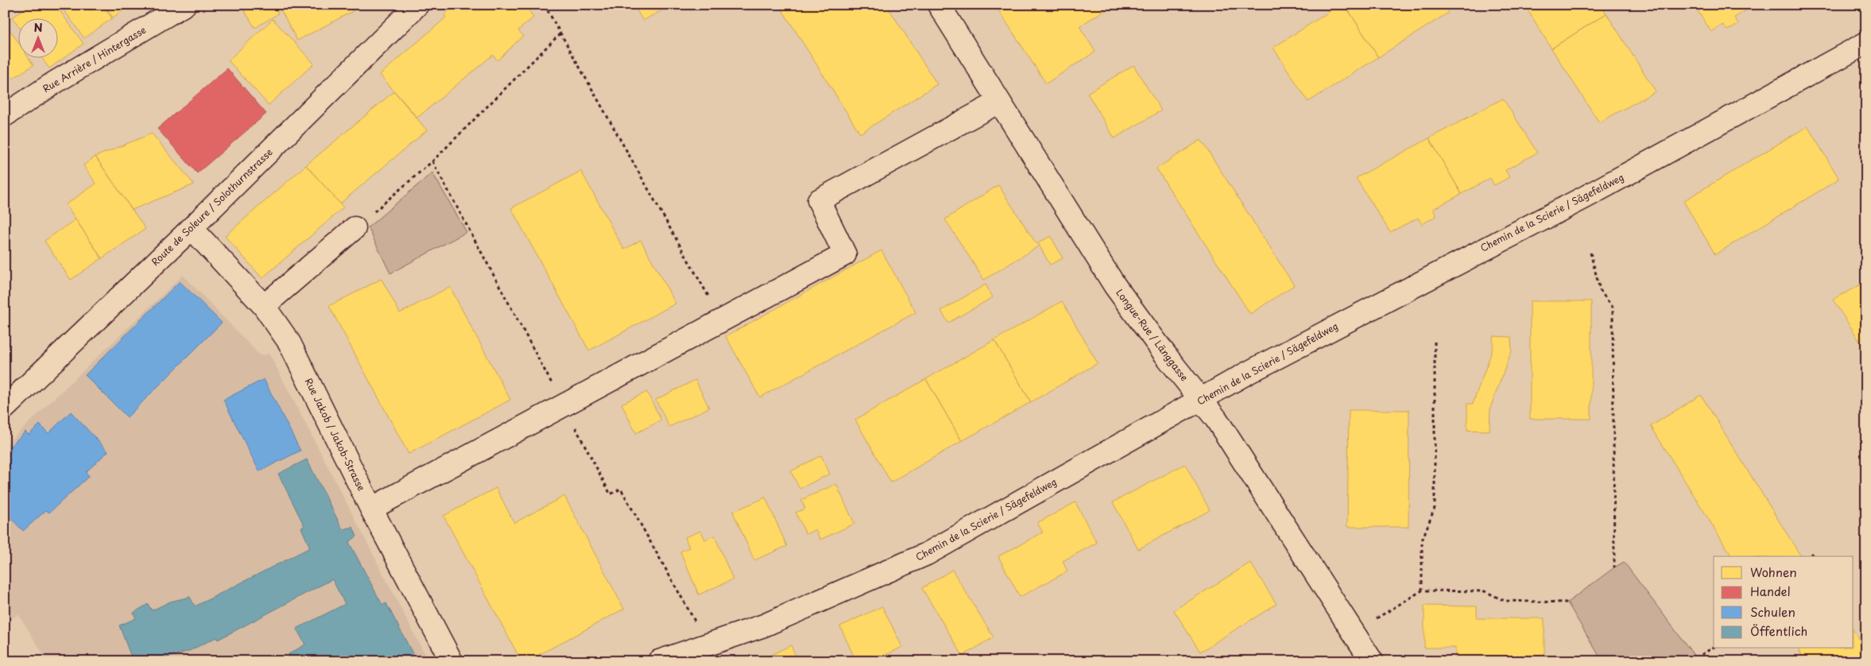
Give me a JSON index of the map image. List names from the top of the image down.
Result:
{
  "streets": {
    "street": [
      "Rue Arrière / Hintergasse",
      "Route de Soleure / Solothurnstrasse",
      "Chemin de la Scierie / Sägefeldweg",
      "Longue-Rue / Länggasse",
      "Rue Jakob / Jakob-Strasse"
    ]
  },
  "crossings": [
    ["Route de Soleure / Solothurnstrasse", "Rue Jakob / Jakob-Strasse"],
    ["Chemin de la Scierie / Sägefeldweg", "Longue-Rue / Länggasse"]
  ],
  "legend": [
    "Wohnen",
    "Handel",
    "Schulen",
    "Öffentlich"
  ],
  "north": "top"
}
